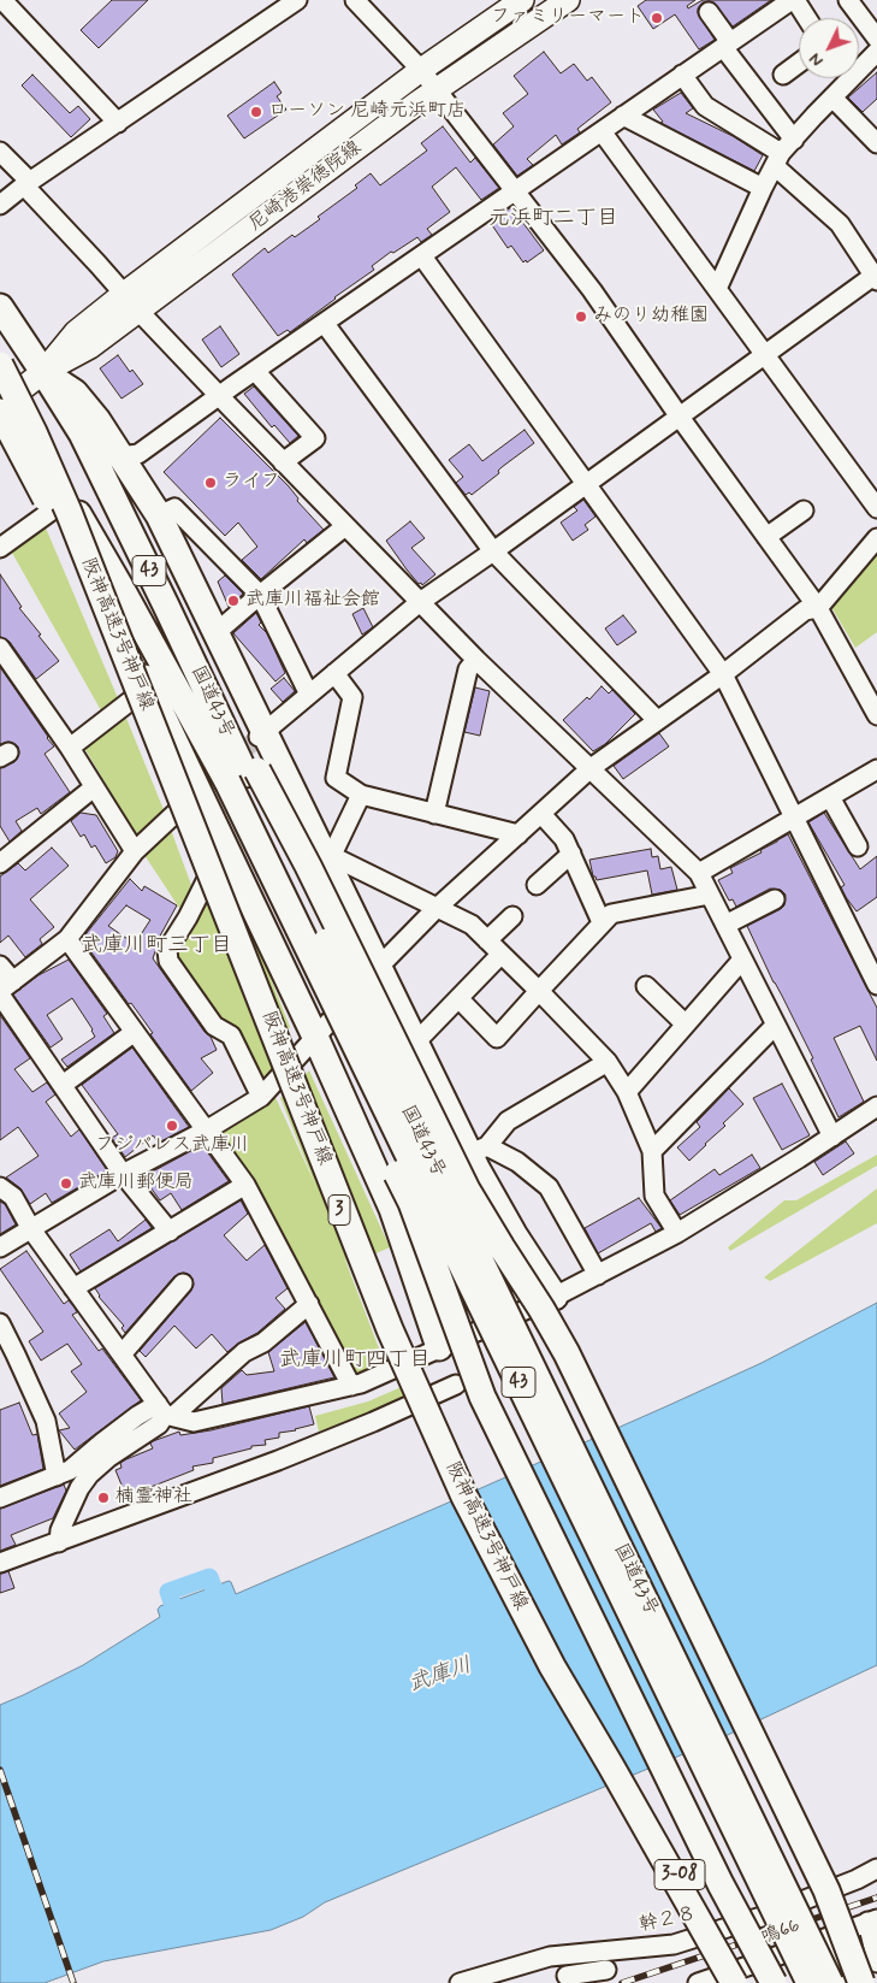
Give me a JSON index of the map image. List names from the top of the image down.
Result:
{
  "streets": {
    "highway": [
      "43",
      "阪神高速3号神戸線",
      "国道43号",
      "3",
      "3-08"
    ],
    "main road": ["尼崎港崇徳院線"],
    "street": ["幹２８", "鳴66"]
  },
  "crossings": [
    ["尼崎港崇徳院線", "阪神高速3号神戸線"],
    ["尼崎港崇徳院線", "国道43号"],
    ["阪神高速3号神戸線", "国道43号"],
    ["阪神高速3号神戸線", "3-08"]
  ],
  "districts": ["元浜町二丁目", "武庫川町三丁目", "武庫川町四丁目"],
  "water": ["武庫川"],
  "places": [
    "ファミリーマート",
    "ローソン 尼崎元浜町店",
    "みのり幼稚園",
    "ライフ",
    "武庫川福祉会館",
    "フジパレス武庫川",
    "武庫川郵便局",
    "楠霊神社"
  ],
  "north": "bottom left"
}
